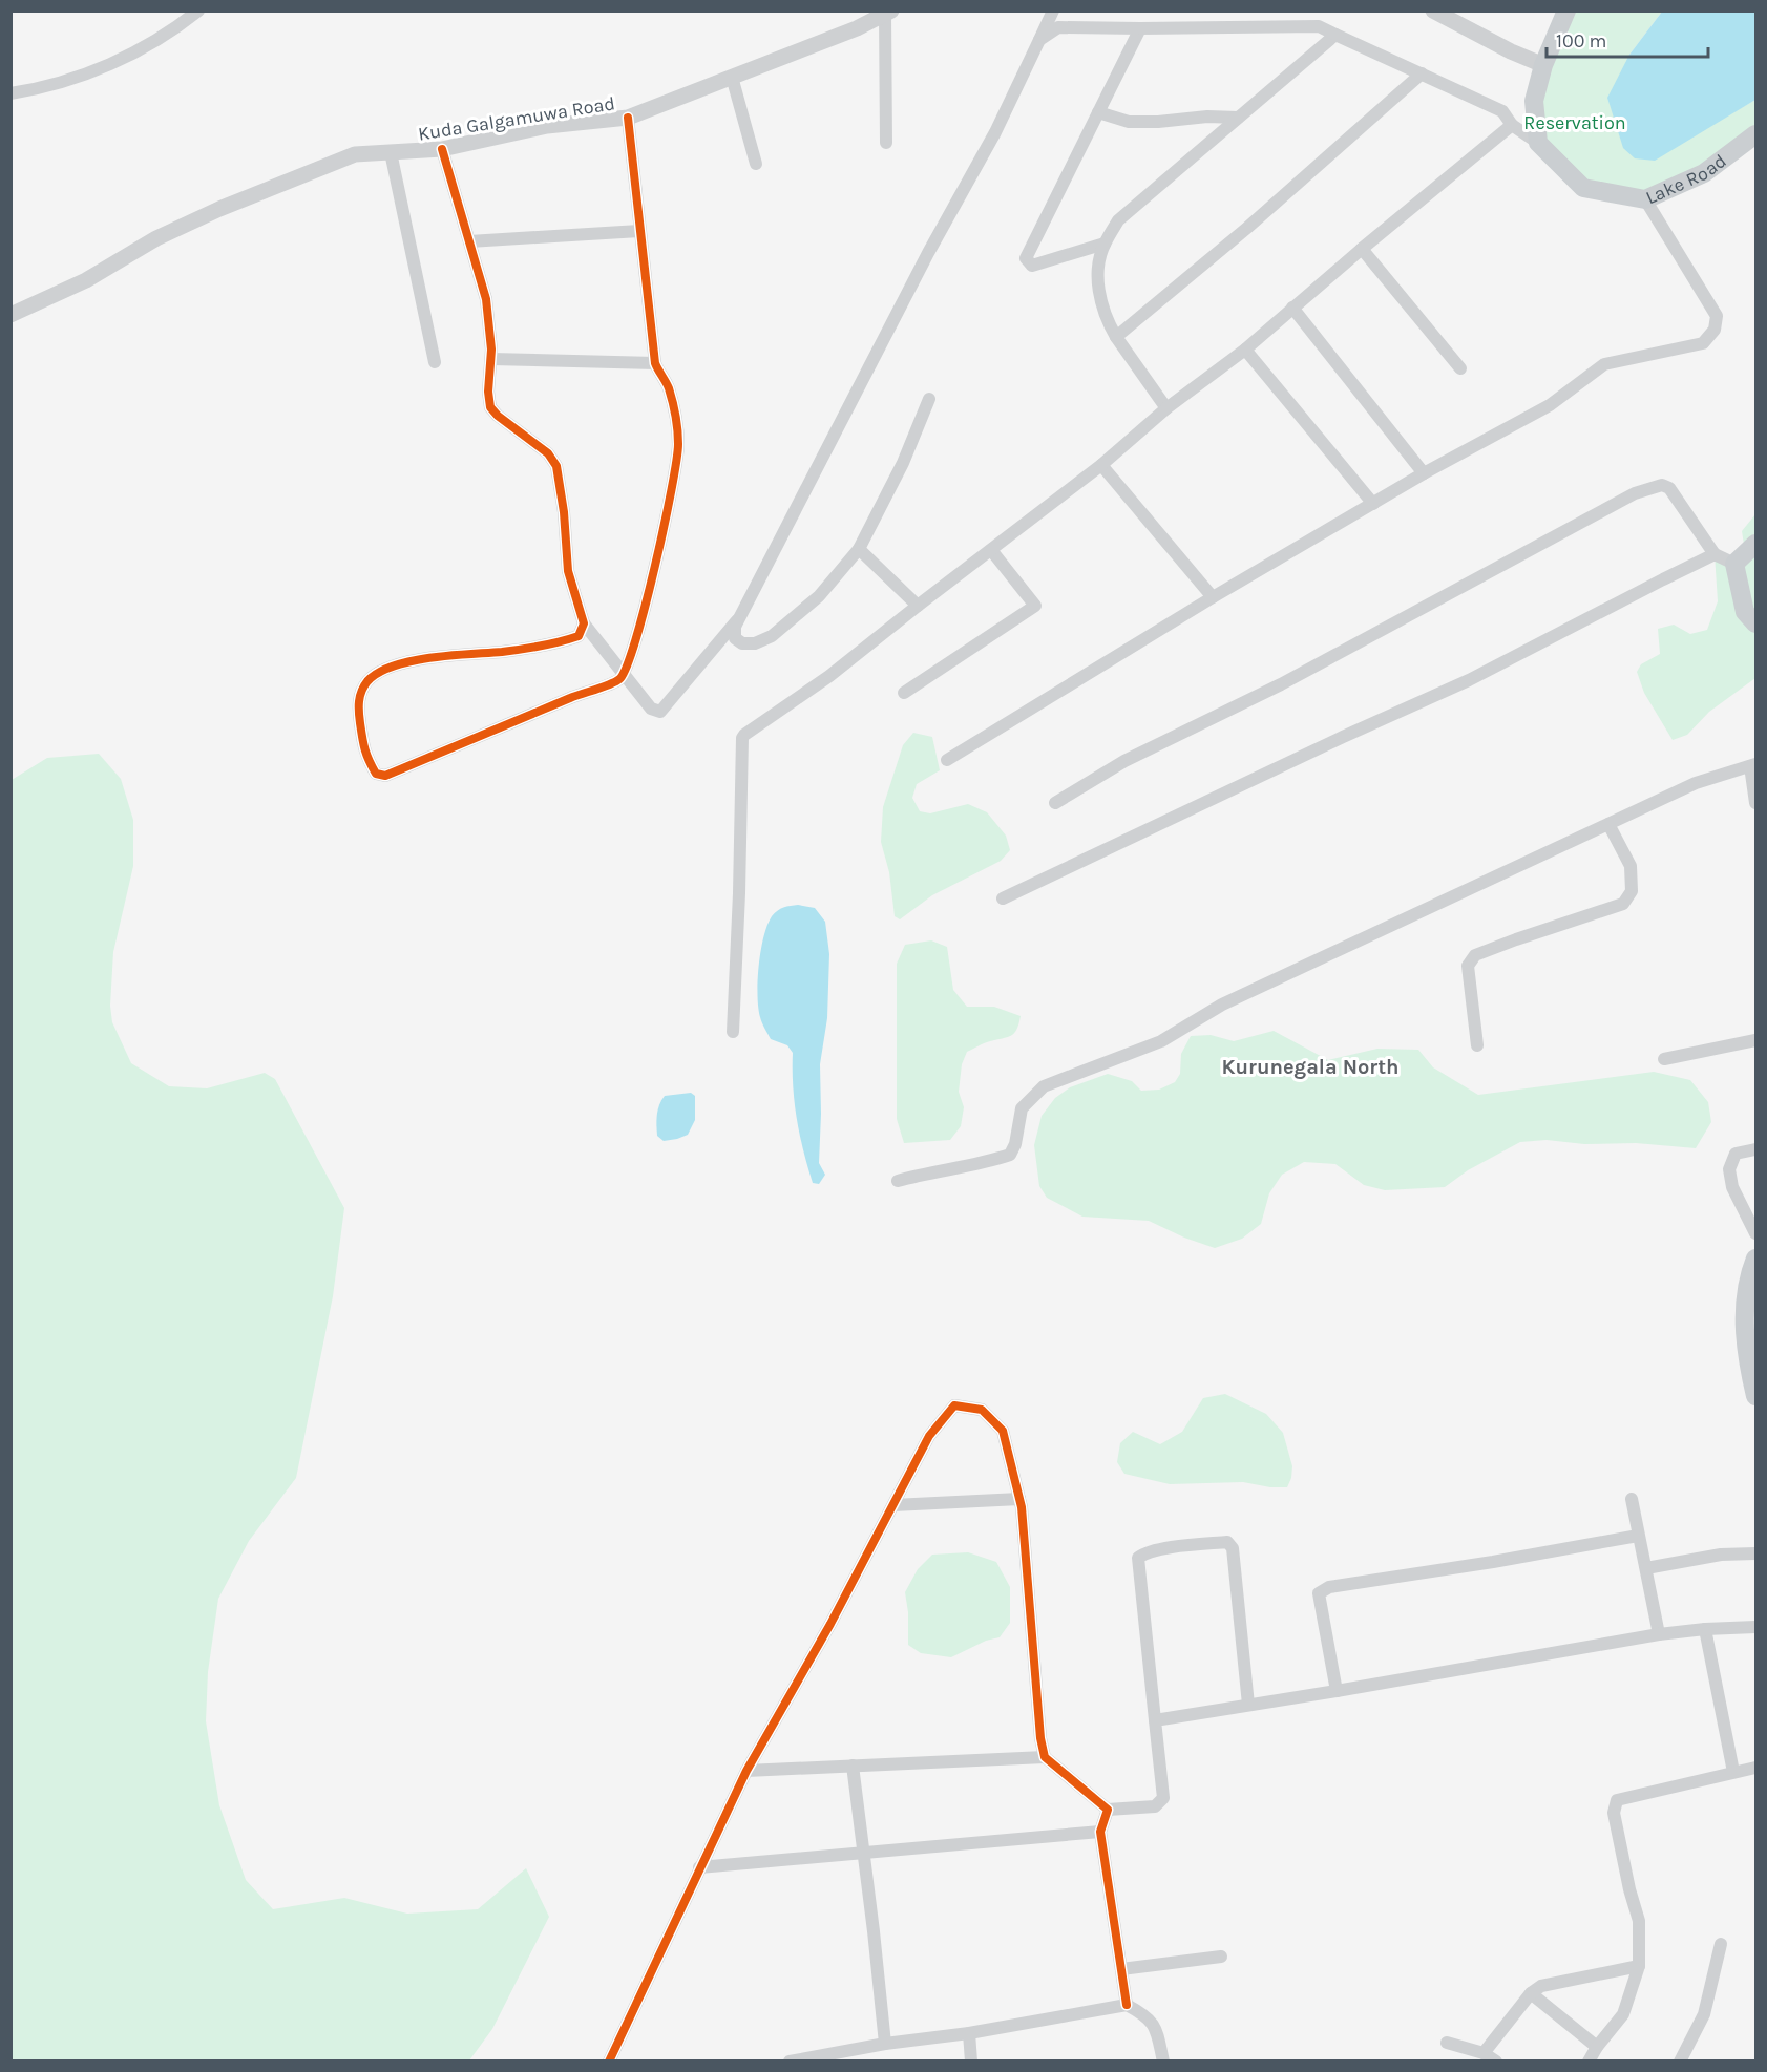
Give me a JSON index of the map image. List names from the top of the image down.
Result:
{
  "streets": {
    "main road": ["Lake Road"],
    "street": ["Kuda Galgamuwa Road"]
  },
  "districts": ["Kurunegala North"],
  "parks": ["Reservation"],
  "scale_bar": "100 m"
}
